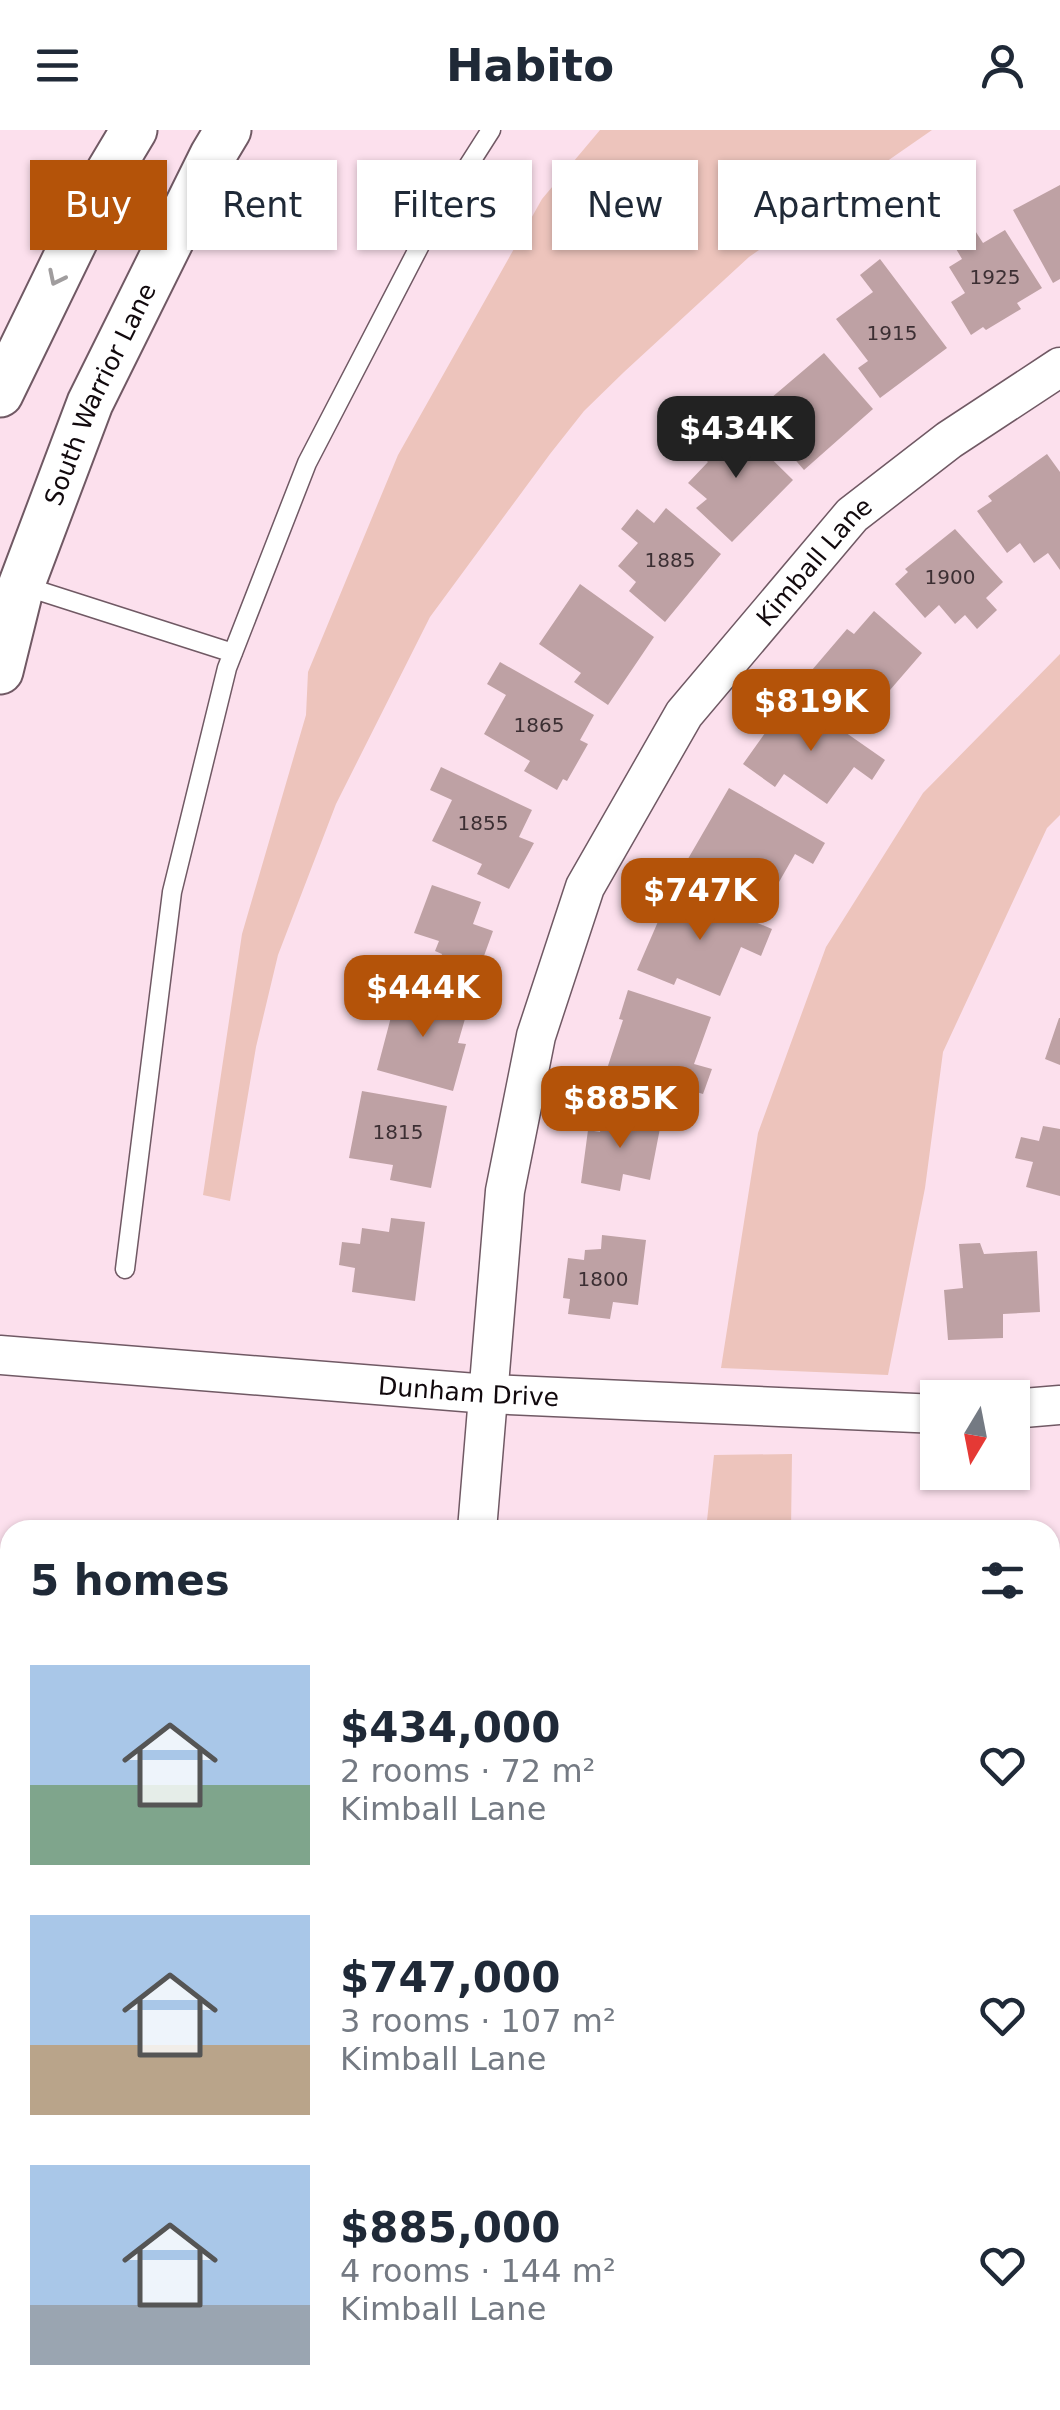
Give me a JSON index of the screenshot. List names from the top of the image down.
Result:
{
  "streets": {
    "street": ["South Warrior Lane", "Kimball Lane", "Dunham Drive"]
  },
  "crossings": [
    ["Kimball Lane", "Dunham Drive"]
  ],
  "house_numbers": [
    "1925",
    "1915",
    "1885",
    "1900",
    "1865",
    "1855",
    "1815",
    "1800"
  ],
  "north": "bottom",
  "page": {
    "header": "Habito",
    "chip": [
      "Buy",
      "Rent",
      "Filters",
      "New",
      "Apartment"
    ],
    "price": [
      "$434K",
      "$819K",
      "$747K",
      "$444K",
      "$885K"
    ],
    "heading": "5 homes",
    "list": [
      {
        "name": "$434,000",
        "note": "2 rooms · 72 m² · Kimball Lane"
      },
      {
        "name": "$747,000",
        "note": "3 rooms · 107 m² · Kimball Lane"
      },
      {
        "name": "$885,000",
        "note": "4 rooms · 144 m² · Kimball Lane"
      }
    ]
  }
}
